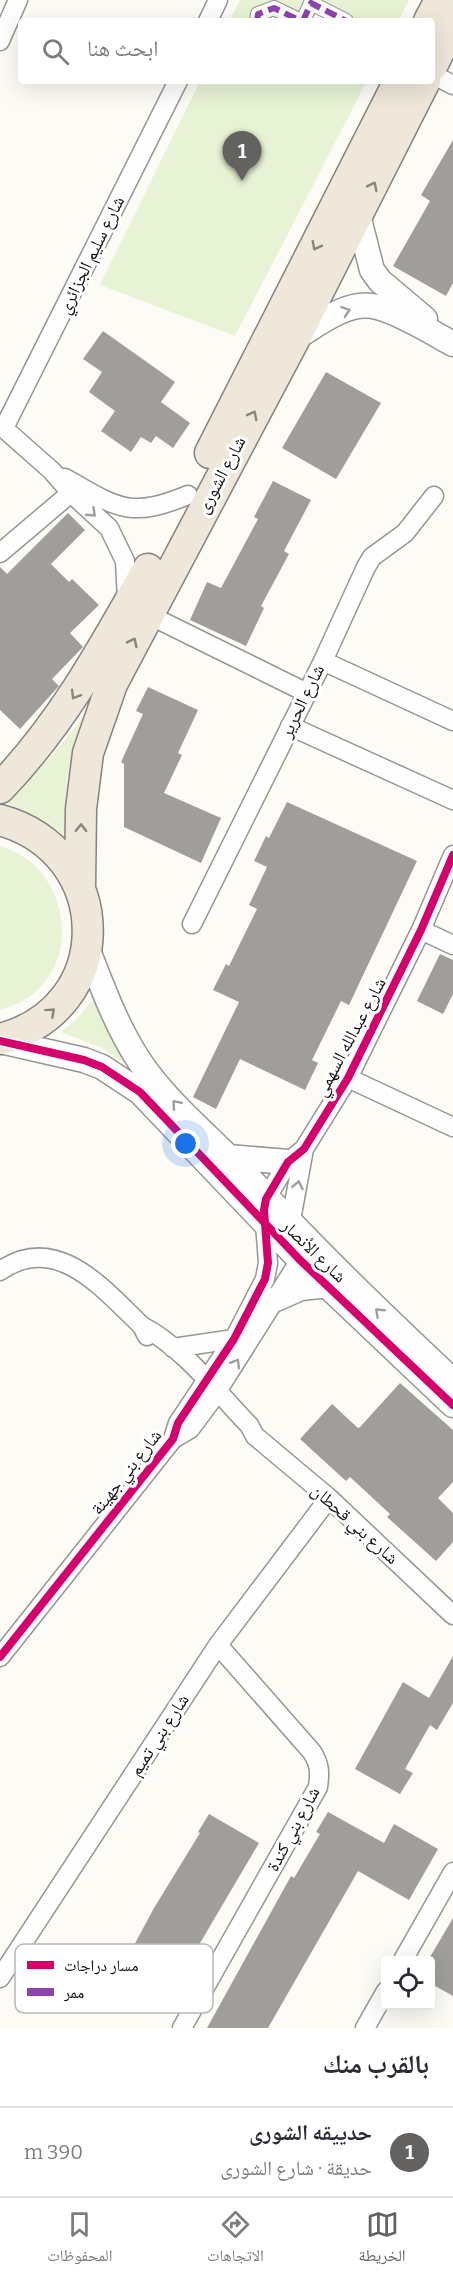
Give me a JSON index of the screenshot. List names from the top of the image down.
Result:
{
  "streets": {
    "main road": ["شارع الشورى"],
    "street": [
      "شارع سليم الجزائري",
      "شارع الحرير",
      "شارع عبدالله السهمي",
      "شارع الأنصار",
      "شارع بني جهينة",
      "شارع بني قحطان",
      "شارع بني تميم",
      "شارع بني كندة"
    ]
  },
  "crossings": [
    ["شارع عبدالله السهمي", "شارع الأنصار"],
    ["شارع عبدالله السهمي", "شارع بني جهينة"],
    ["شارع الأنصار", "شارع بني جهينة"],
    ["شارع بني جهينة", "شارع بني قحطان"],
    ["شارع بني قحطان", "شارع بني تميم"],
    ["شارع بني تميم", "شارع بني كندة"]
  ],
  "legend": ["مسار دراجات", "ممر"],
  "page": {
    "search": "ابحث هنا",
    "pins": "1",
    "heading": "بالقرب منك",
    "list": [
      {
        "mark": "1",
        "name": "حدييقه الشورى",
        "note": "حديقة · شارع الشورى",
        "value": "390 m"
      }
    ],
    "nav": ["الخريطة", "الاتجاهات", "المحفوظات"]
  }
}
